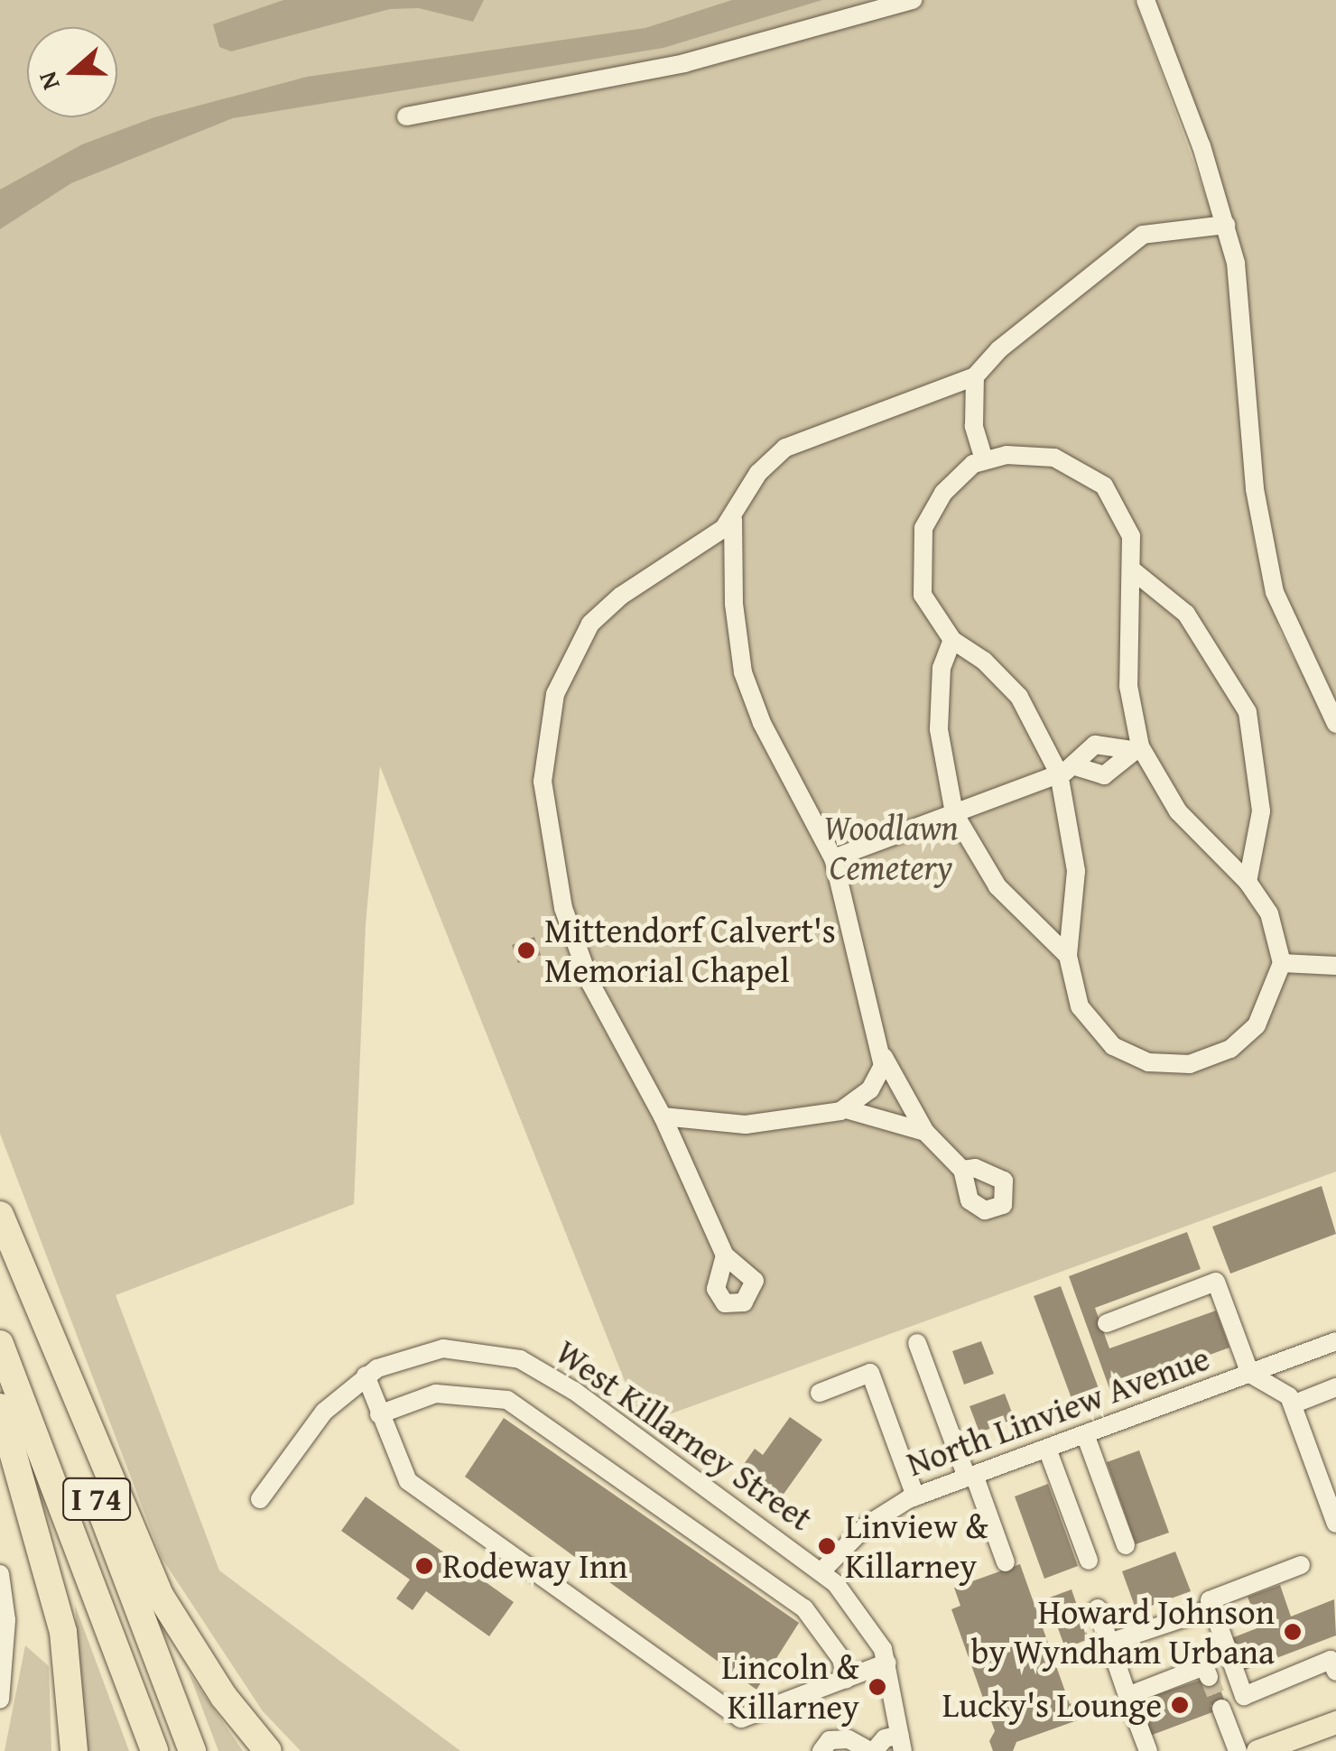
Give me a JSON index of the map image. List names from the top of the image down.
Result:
{
  "streets": {
    "highway": ["I 74"],
    "street": ["North Linview Avenue", "West Killarney Street"]
  },
  "crossings": [
    ["North Linview Avenue", "West Killarney Street"]
  ],
  "parks": ["Woodlawn Cemetery"],
  "places": [
    "Mittendorf Calvert's Memorial Chapel",
    "Linview & Killarney",
    "Rodeway Inn",
    "Howard Johnson by Wyndham Urbana",
    "Lincoln & Killarney",
    "Lucky's Lounge"
  ],
  "north": "left"
}
